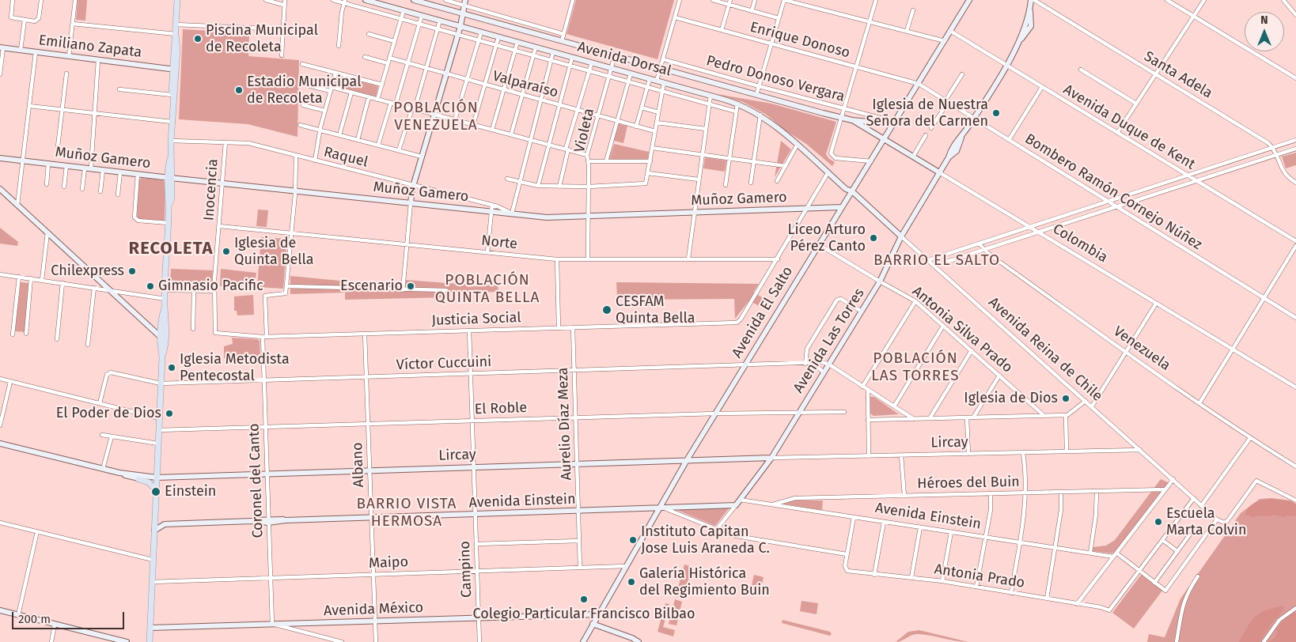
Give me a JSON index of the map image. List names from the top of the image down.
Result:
{
  "streets": {
    "street": [
      "Enrique Donoso",
      "Emiliano Zapata",
      "Avenida Dorsal",
      "Santa Adela",
      "Pedro Donoso Vergara",
      "Valparaíso",
      "Avenida Duque de Kent",
      "Violeta",
      "Raquel",
      "Muñoz Gamero",
      "Inocencia",
      "Bombero Ramón Cornejo Núñez",
      "Norte",
      "Colombia",
      "Avenida El Salto",
      "Justicia Social",
      "Antonia Silva Prado",
      "Avenida Las Torres",
      "Venezuela",
      "Avenida Reina de Chile",
      "Víctor Cuccuini",
      "El Roble",
      "Aurelio Díaz Meza",
      "Lircay",
      "Albano",
      "Coronel del Canto",
      "Héroes del Buin",
      "Avenida Einstein",
      "Maipo",
      "Campino",
      "Antonia Prado",
      "Avenida México"
    ]
  },
  "crossings": [
    ["Enrique Donoso", "Bombero Ramón Cornejo Núñez"],
    ["Enrique Donoso", "Avenida El Salto"],
    ["Avenida Dorsal", "Violeta"],
    ["Avenida Dorsal", "Colombia"],
    ["Avenida Dorsal", "Avenida El Salto"],
    ["Avenida Dorsal", "Avenida Reina de Chile"],
    ["Valparaíso", "Violeta"],
    ["Avenida Duque de Kent", "Avenida El Salto"],
    ["Avenida Duque de Kent", "Avenida Las Torres"],
    ["Violeta", "Muñoz Gamero"],
    ["Violeta", "Norte"],
    ["Raquel", "Muñoz Gamero"],
    ["Raquel", "Inocencia"],
    ["Muñoz Gamero", "Inocencia"],
    ["Muñoz Gamero", "Avenida El Salto"],
    ["Inocencia", "Norte"],
    ["Inocencia", "Justicia Social"],
    ["Bombero Ramón Cornejo Núñez", "Avenida El Salto"],
    ["Bombero Ramón Cornejo Núñez", "Avenida Las Torres"],
    ["Norte", "Justicia Social"],
    ["Colombia", "Avenida El Salto"],
    ["Colombia", "Avenida Las Torres"],
    ["Avenida El Salto", "Antonia Silva Prado"],
    ["Avenida El Salto", "Avenida Reina de Chile"],
    ["Avenida El Salto", "Víctor Cuccuini"],
    ["Avenida El Salto", "El Roble"],
    ["Avenida El Salto", "Lircay"],
    ["Avenida El Salto", "Avenida Einstein"],
    ["Avenida El Salto", "Maipo"],
    ["Avenida El Salto", "Avenida México"],
    ["Justicia Social", "Aurelio Díaz Meza"],
    ["Justicia Social", "Albano"],
    ["Justicia Social", "Coronel del Canto"],
    ["Justicia Social", "Campino"],
    ["Antonia Silva Prado", "Avenida Las Torres"],
    ["Avenida Las Torres", "Avenida Reina de Chile"],
    ["Avenida Las Torres", "Víctor Cuccuini"],
    ["Avenida Las Torres", "El Roble"],
    ["Avenida Las Torres", "Lircay"],
    ["Avenida Las Torres", "Avenida Einstein"],
    ["Avenida Reina de Chile", "Lircay"],
    ["Víctor Cuccuini", "Aurelio Díaz Meza"],
    ["Víctor Cuccuini", "Albano"],
    ["Víctor Cuccuini", "Coronel del Canto"],
    ["Víctor Cuccuini", "Campino"],
    ["El Roble", "Aurelio Díaz Meza"],
    ["El Roble", "Albano"],
    ["El Roble", "Coronel del Canto"],
    ["El Roble", "Campino"],
    ["Aurelio Díaz Meza", "Lircay"],
    ["Aurelio Díaz Meza", "Avenida Einstein"],
    ["Aurelio Díaz Meza", "Maipo"],
    ["Lircay", "Albano"],
    ["Lircay", "Coronel del Canto"],
    ["Lircay", "Campino"],
    ["Albano", "Avenida Einstein"],
    ["Albano", "Maipo"],
    ["Albano", "Avenida México"],
    ["Coronel del Canto", "Avenida Einstein"],
    ["Coronel del Canto", "Maipo"],
    ["Coronel del Canto", "Avenida México"],
    ["Héroes del Buin", "Avenida Einstein"],
    ["Avenida Einstein", "Campino"],
    ["Maipo", "Campino"],
    ["Campino", "Avenida México"]
  ],
  "districts": [
    "POBLACIÓN VENEZUELA",
    "RECOLETA",
    "BARRIO EL SALTO",
    "POBLACIÓN QUINTA BELLA",
    "POBLACIÓN LAS TORRES",
    "BARRIO VISTA HERMOSA"
  ],
  "places": [
    "Piscina Municipal de Recoleta",
    "Estadio Municipal de Recoleta",
    "Iglesia de Nuestra Señora del Carmen",
    "Liceo Arturo Pérez Canto",
    "Iglesia de Quinta Bella",
    "Chilexpress",
    "Gimnasio Pacific",
    "Escenario",
    "CESFAM Quinta Bella",
    "Iglesia Metodista Pentecostal",
    "Iglesia de Dios",
    "El Poder de Dios",
    "Einstein",
    "Escuela Marta Colvin",
    "Instituto Capitan Jose Luis Araneda C.",
    "Galería Histórica del Regimiento Buin",
    "Colegio Particular Francisco Bilbao"
  ],
  "scale_bar": "200 m",
  "north": "top"
}
